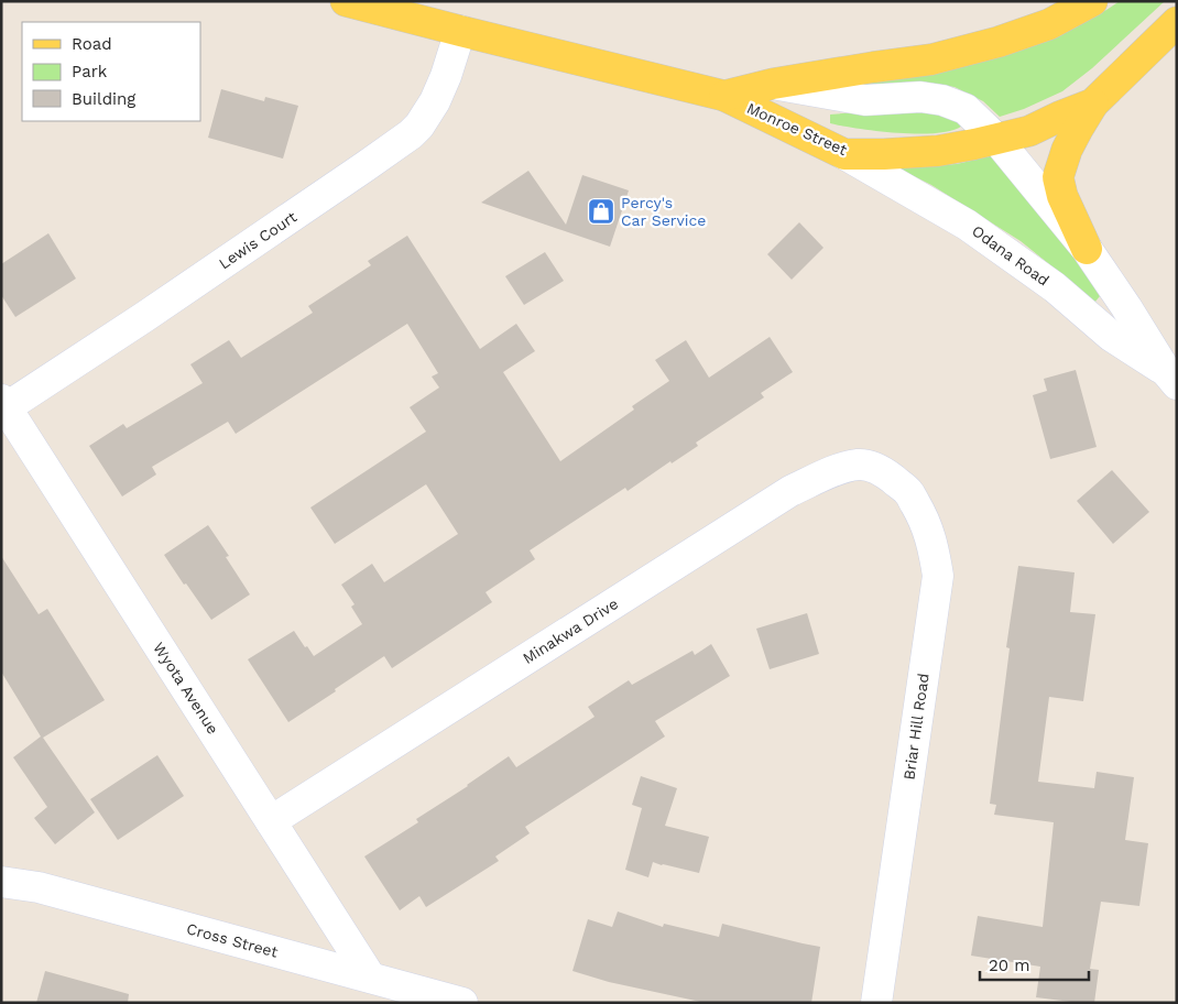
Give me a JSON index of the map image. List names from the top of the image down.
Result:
{
  "streets": {
    "main road": ["Monroe Street"],
    "street": [
      "Lewis Court",
      "Odana Road",
      "Minakwa Drive",
      "Wyota Avenue",
      "Briar Hill Road",
      "Cross Street"
    ]
  },
  "crossings": [
    ["Monroe Street", "Lewis Court"],
    ["Monroe Street", "Odana Road"],
    ["Lewis Court", "Wyota Avenue"],
    ["Minakwa Drive", "Wyota Avenue"],
    ["Minakwa Drive", "Briar Hill Road"],
    ["Wyota Avenue", "Cross Street"]
  ],
  "places": {
    "shop": ["Percy's Car Service"]
  },
  "legend": ["Road", "Park", "Building"],
  "scale_bar": "20 m"
}
